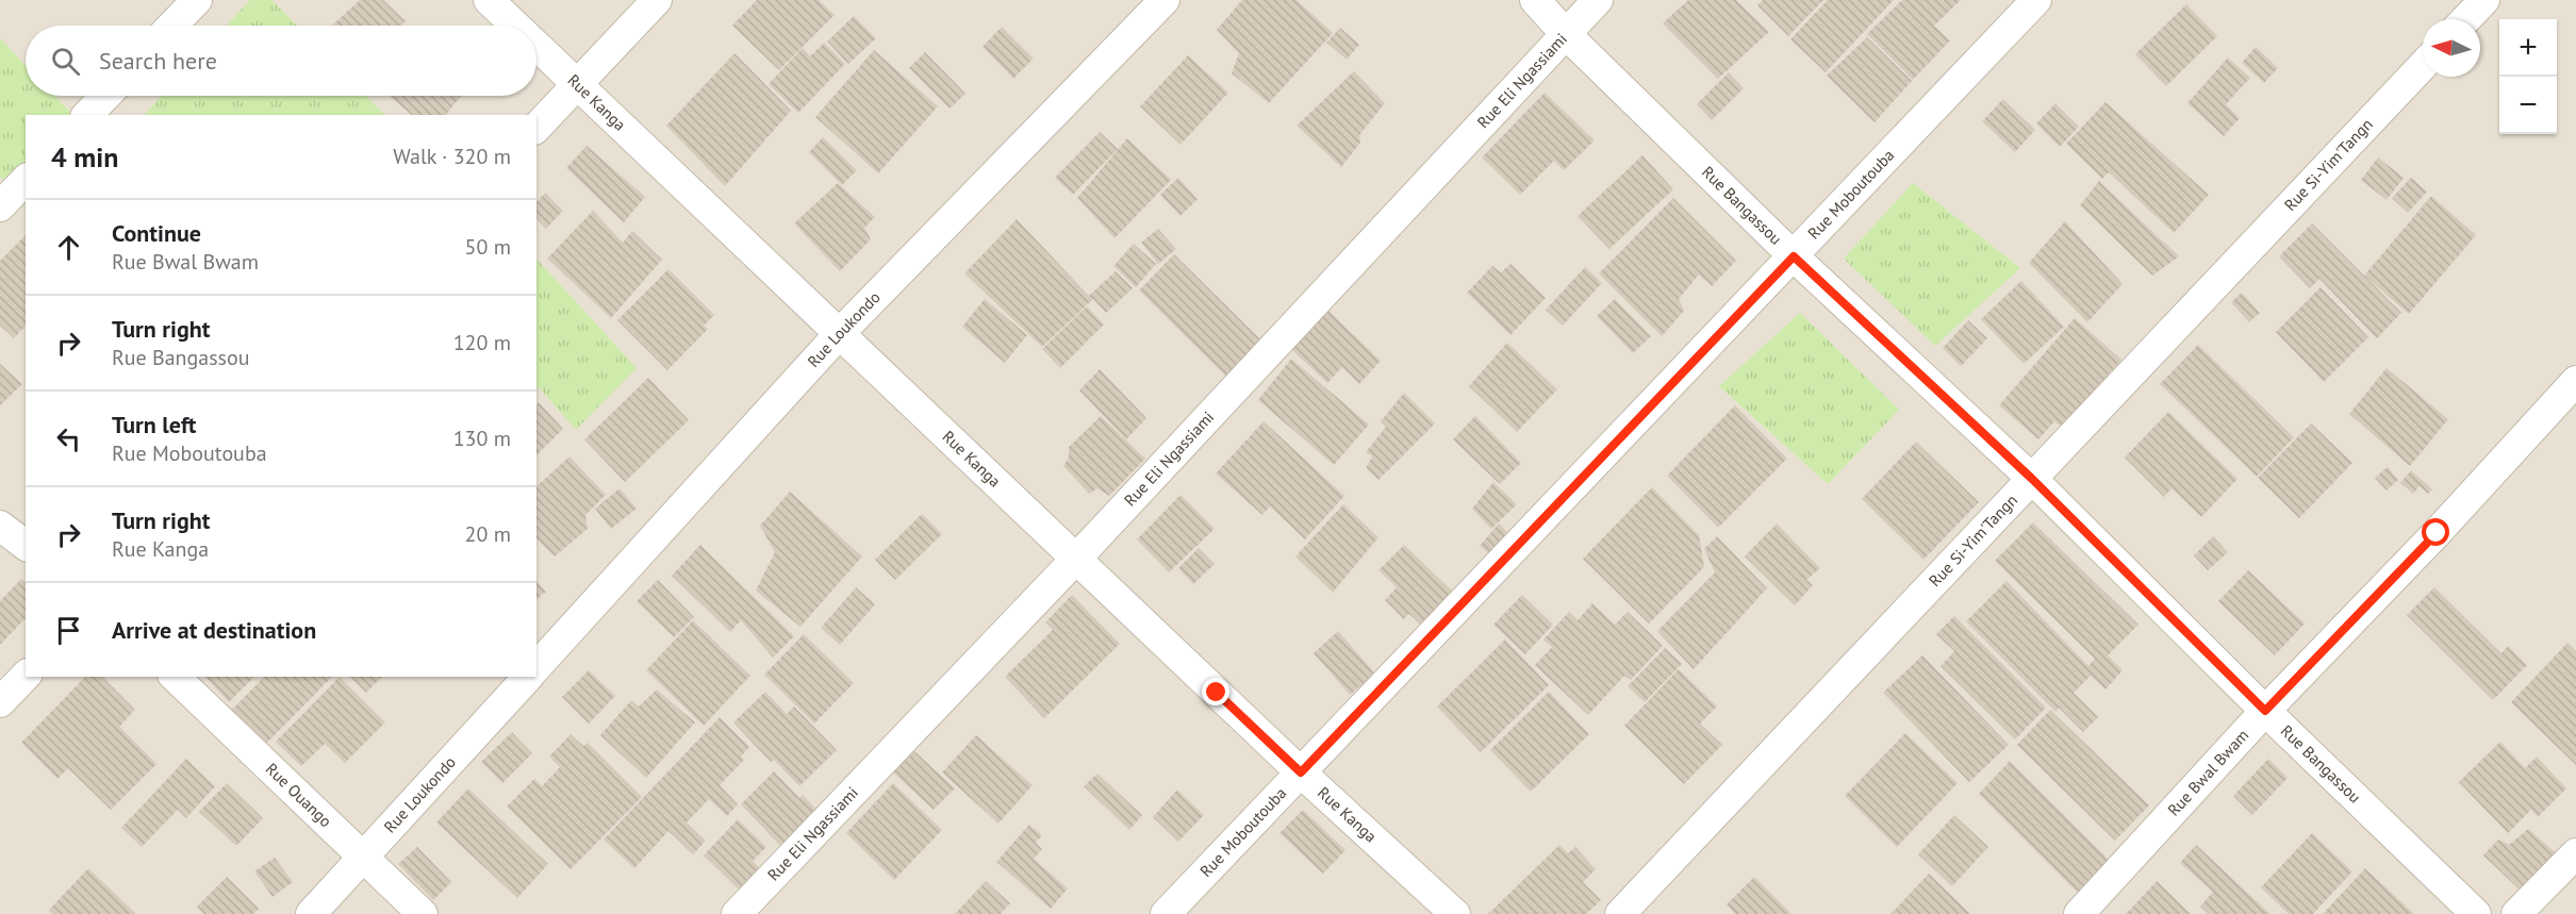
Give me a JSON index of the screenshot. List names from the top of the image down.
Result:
{
  "streets": {
    "street": [
      "Rue Eli Ngassiami",
      "Rue Kanga",
      "Rue Si-Yim'Tangn",
      "Rue Moboutouba",
      "Rue Bangassou",
      "Rue Loukondo",
      "Rue Bwal Bwam",
      "Rue Ouango"
    ]
  },
  "crossings": [
    ["Rue Eli Ngassiami", "Rue Kanga"],
    ["Rue Eli Ngassiami", "Rue Bangassou"],
    ["Rue Kanga", "Rue Moboutouba"],
    ["Rue Kanga", "Rue Loukondo"],
    ["Rue Si-Yim'Tangn", "Rue Bangassou"],
    ["Rue Moboutouba", "Rue Bangassou"],
    ["Rue Bangassou", "Rue Bwal Bwam"],
    ["Rue Loukondo", "Rue Ouango"]
  ],
  "north": "left",
  "page": {
    "map_buttons": ["+", "−"],
    "search": "Search here",
    "heading": ["4 min", "Walk · 320 m"],
    "list": [
      ["Continue", "Rue Bwal Bwam", "50 m"],
      ["Turn right", "Rue Bangassou", "120 m"],
      ["Turn left", "Rue Moboutouba", "130 m"],
      ["Turn right", "Rue Kanga", "20 m"],
      "Arrive at destination"
    ]
  }
}
